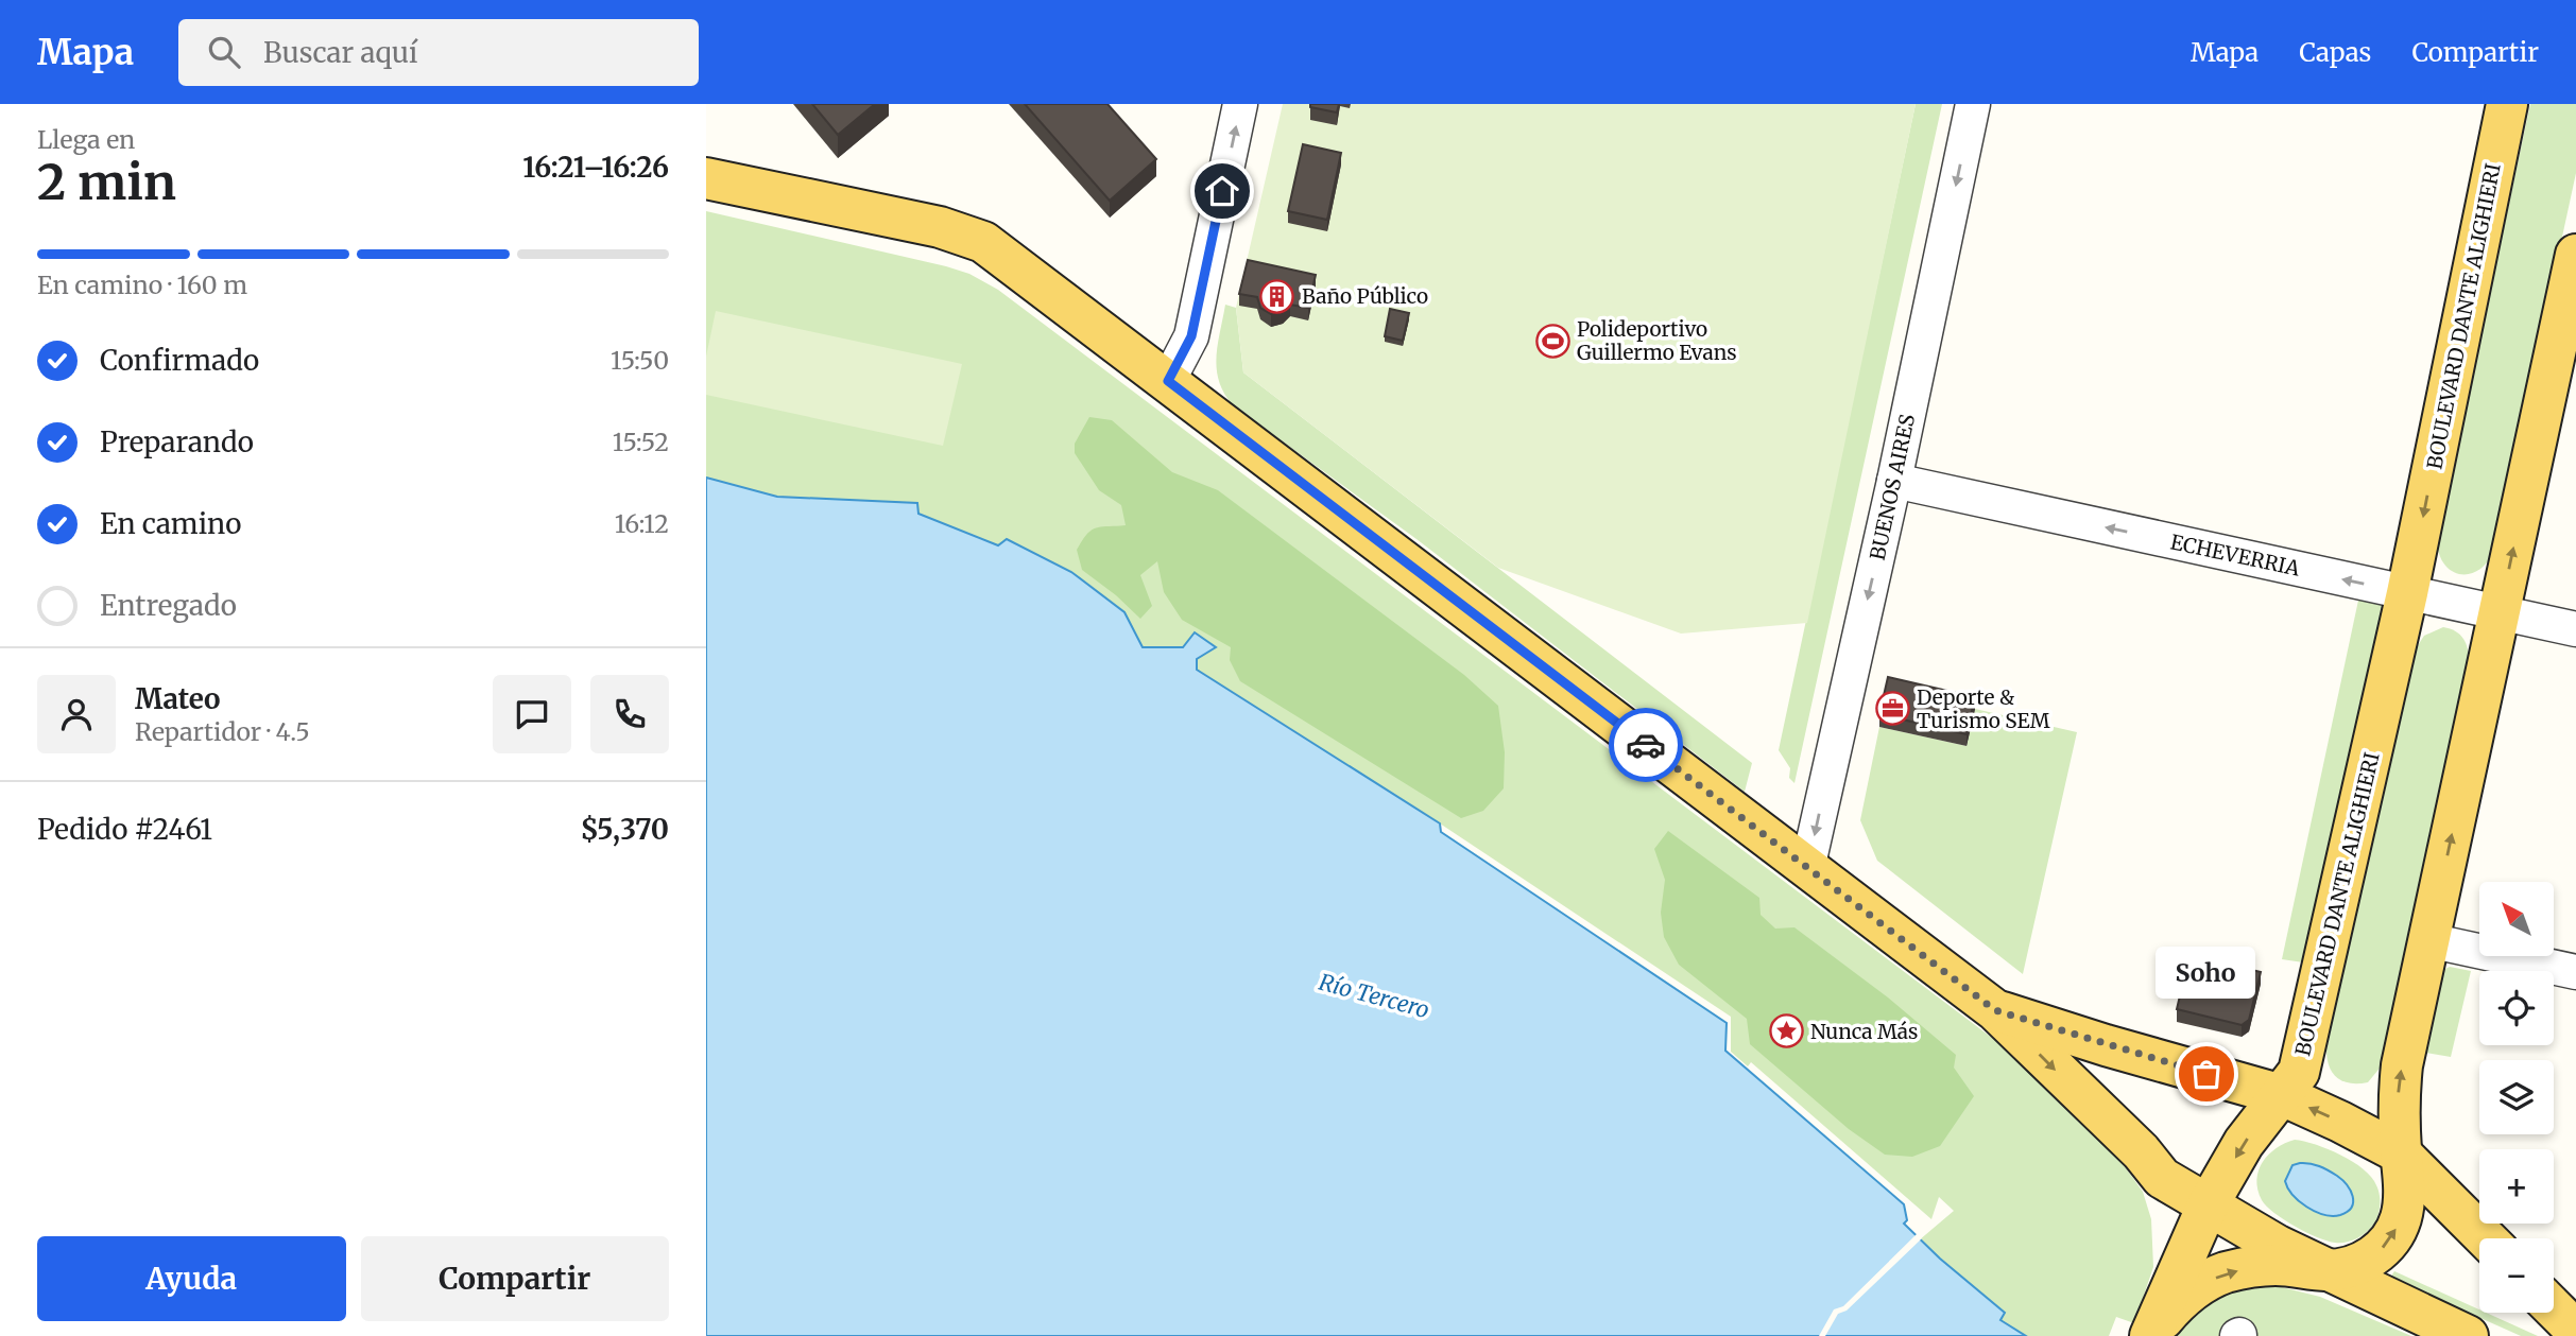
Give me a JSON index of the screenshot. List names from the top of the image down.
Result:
{
  "streets": {
    "main road": ["BOULEVARD DANTE ALIGHIERI"],
    "street": ["BUENOS AIRES", "ECHEVERRIA"]
  },
  "crossings": [
    ["BOULEVARD DANTE ALIGHIERI", "ECHEVERRIA"],
    ["BUENOS AIRES", "ECHEVERRIA"]
  ],
  "one_way": ["BUENOS AIRES", "ECHEVERRIA"],
  "water": ["Río Tercero"],
  "places": {
    "building": ["Baño Público"],
    "sports": ["Polideportivo Guillermo Evans"],
    "office": ["Deporte & Turismo SEM"],
    "place": ["Nunca Más"],
    "other": ["Soho"]
  },
  "north": "top left",
  "page": {
    "header": "Mapa",
    "search": "Buscar aquí",
    "nav": ["Mapa", "Capas", "Compartir"],
    "heading": ["2 min", "Llega en", "16:21–16:26"],
    "panel": [
      "Mateo",
      "Repartidor · 4.5",
      "Pedido #2461",
      "$5,370"
    ],
    "bar": "En camino · 160 m",
    "list": [
      ["Confirmado", "15:50"],
      ["Preparando", "15:52"],
      ["En camino", "16:12"],
      "Entregado"
    ],
    "map_buttons": ["+", "−"],
    "bubble": "Soho",
    "buttons": ["Ayuda", "Compartir"]
  }
}
